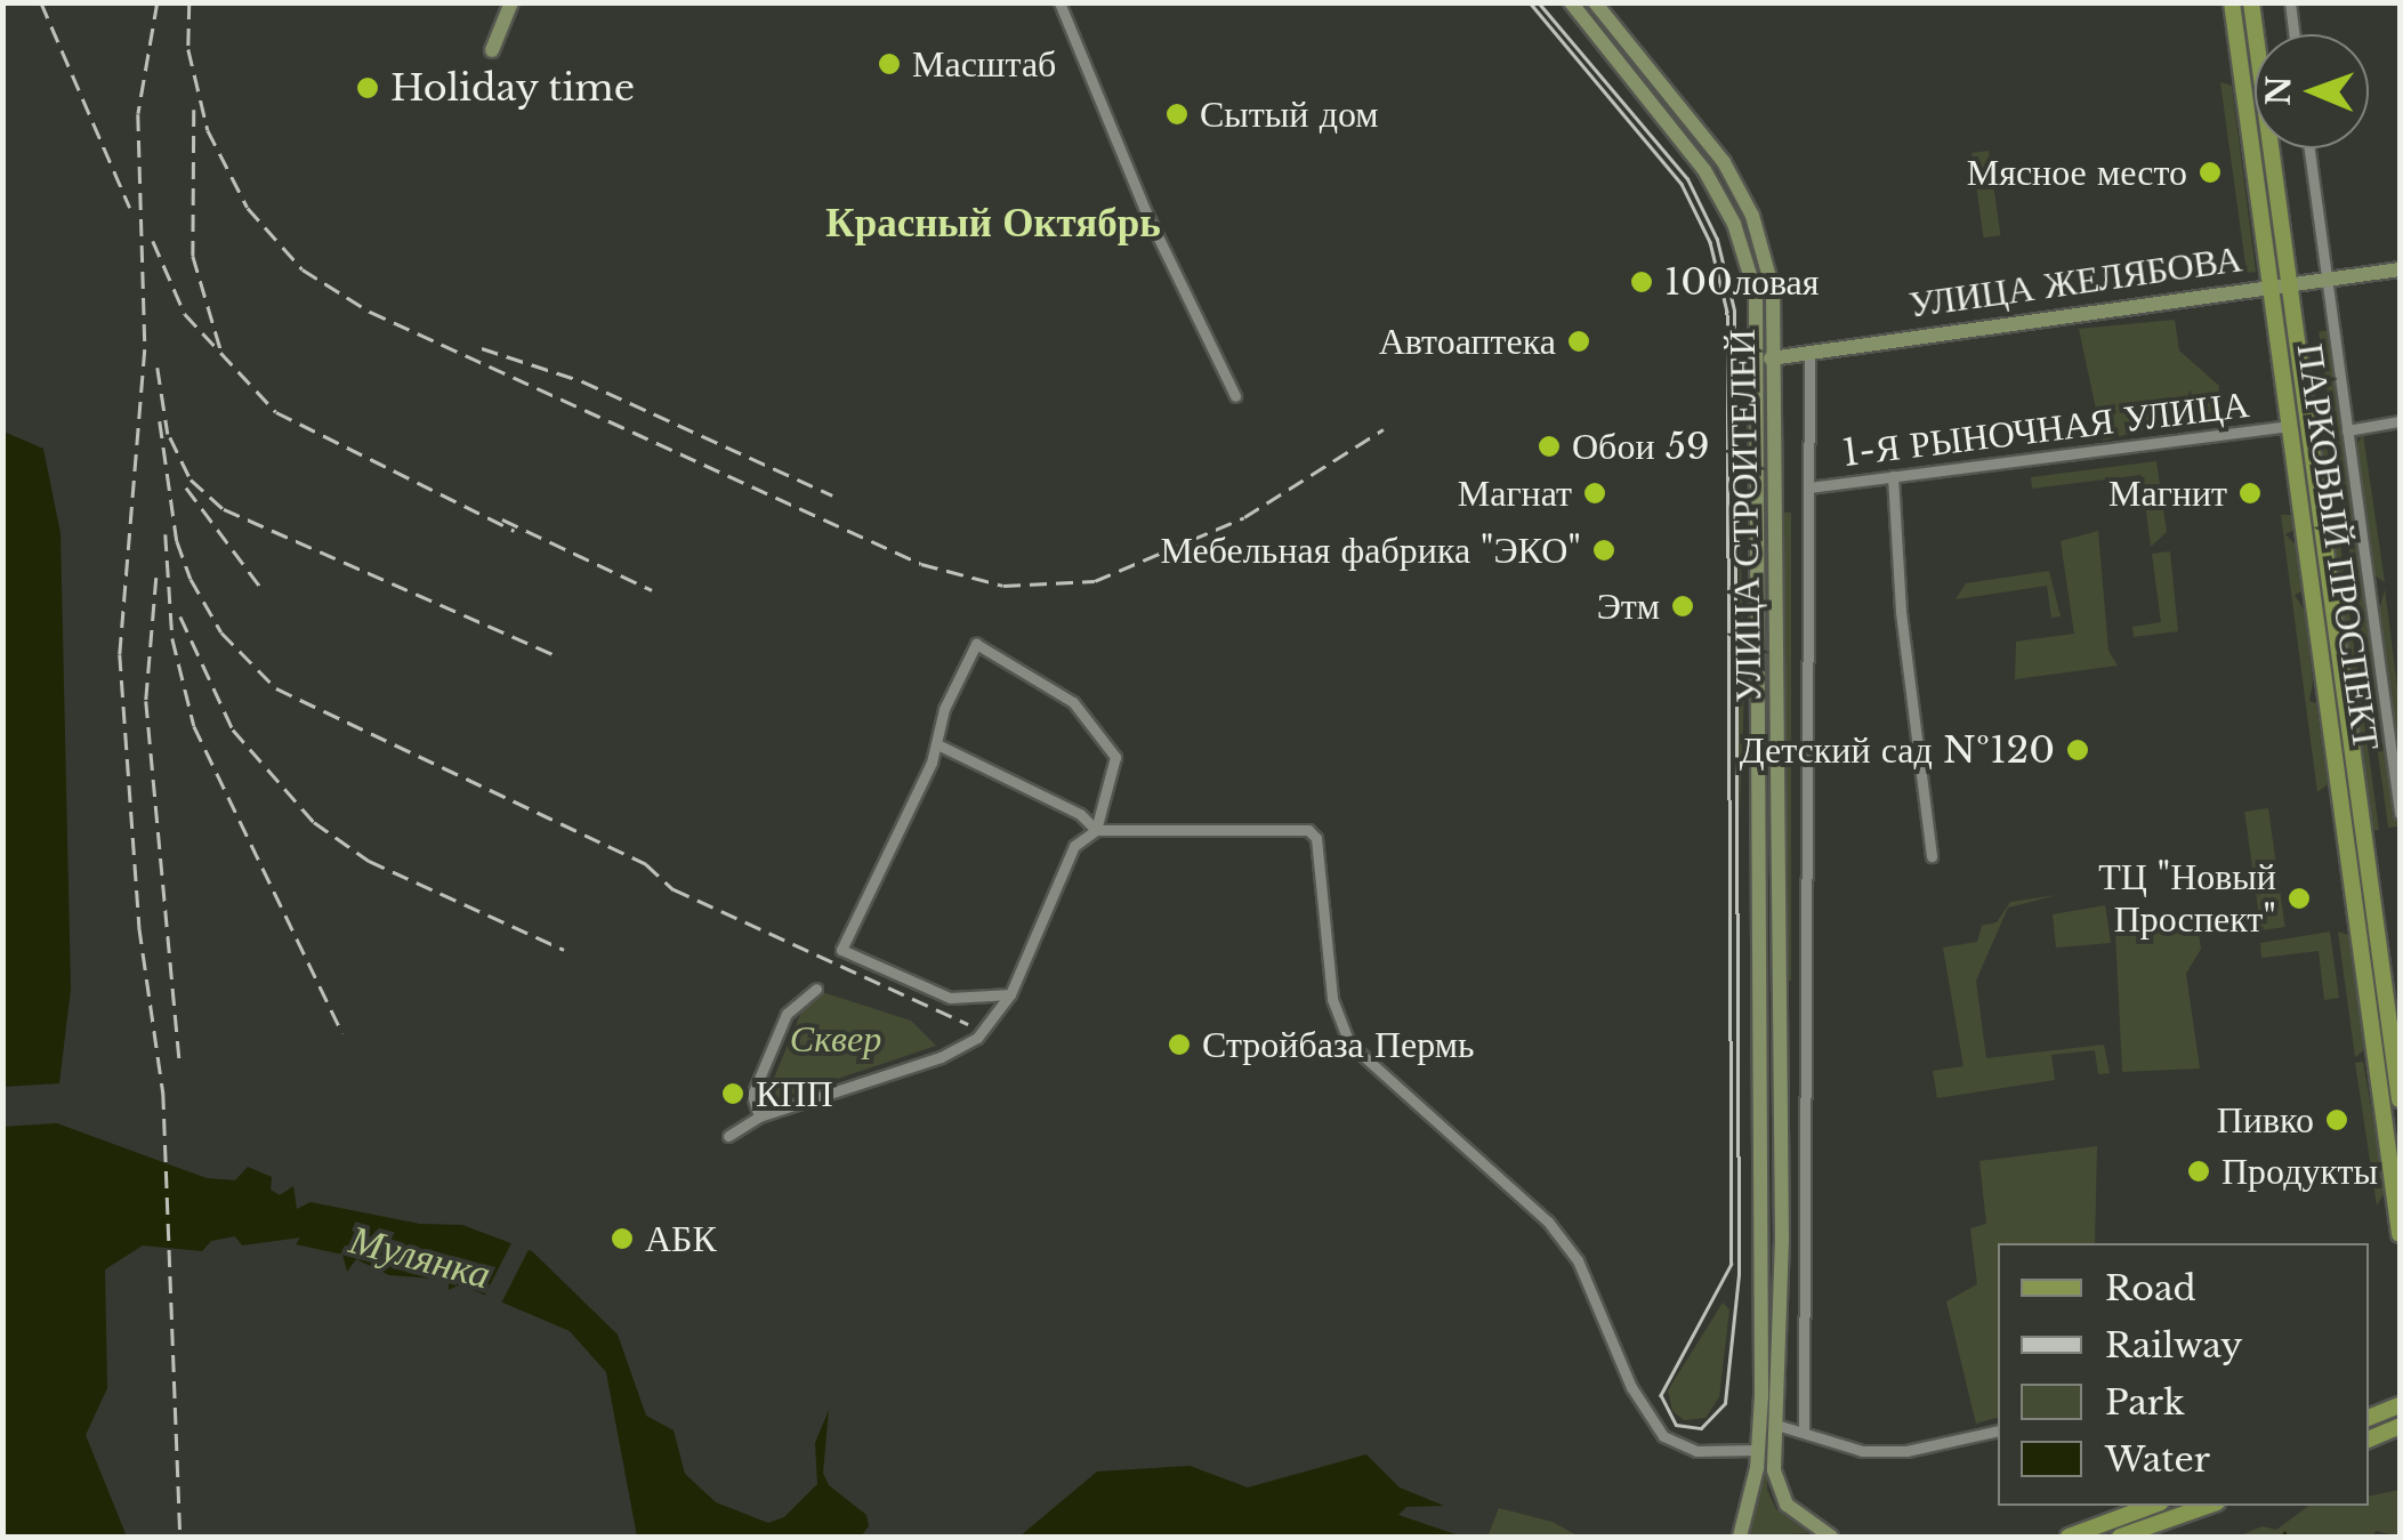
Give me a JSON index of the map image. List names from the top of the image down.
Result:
{
  "streets": {
    "main road": ["УЛИЦА ЖЕЛЯБОВА", "УЛИЦА СТРОИТЕЛЕЙ", "ПАРКОВЫЙ ПРОСПЕКТ"],
    "street": ["1-Я РЫНОЧНАЯ УЛИЦА"]
  },
  "crossings": [
    ["УЛИЦА ЖЕЛЯБОВА", "УЛИЦА СТРОИТЕЛЕЙ"],
    ["УЛИЦА ЖЕЛЯБОВА", "ПАРКОВЫЙ ПРОСПЕКТ"],
    ["1-Я РЫНОЧНАЯ УЛИЦА", "ПАРКОВЫЙ ПРОСПЕКТ"]
  ],
  "districts": ["Красный Октябрь"],
  "water": ["Мулянка"],
  "parks": ["Сквер"],
  "places": [
    "Масштаб",
    "Holiday time",
    "Сытый дом",
    "Мясное место",
    "100ловая",
    "Автоаптека",
    "Обои 59",
    "Магнат",
    "Магнит",
    "Мебельная фабрика \"ЭКО\"",
    "Этм",
    "Детский сад №120",
    "ТЦ \"Новый Проспект\"",
    "Стройбаза Пермь",
    "КПП",
    "Пивко",
    "Продукты",
    "АБК"
  ],
  "legend": [
    "Road",
    "Railway",
    "Park",
    "Water"
  ],
  "north": "left"
}
